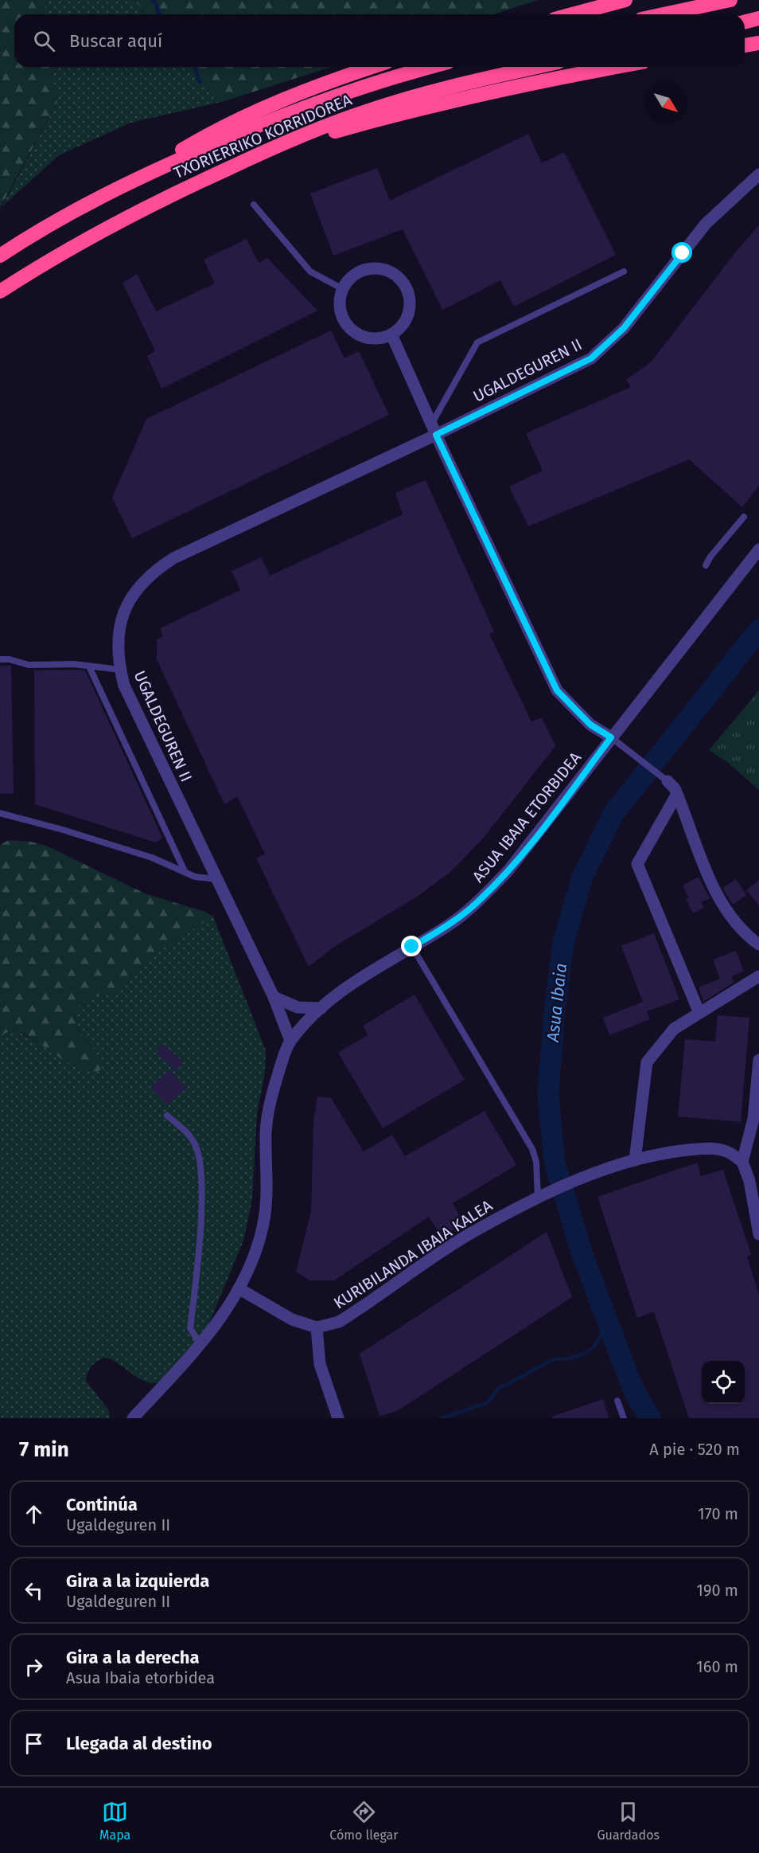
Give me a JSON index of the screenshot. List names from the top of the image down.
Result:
{
  "streets": {
    "highway": ["TXORIERRIKO KORRIDOREA"],
    "street": ["UGALDEGUREN II", "ASUA IBAIA ETORBIDEA", "KURIBILANDA IBAIA KALEA"]
  },
  "crossings": [
    ["UGALDEGUREN II", "ASUA IBAIA ETORBIDEA"]
  ],
  "water": ["Asua Ibaia"],
  "north": "bottom right",
  "page": {
    "search": "Buscar aquí",
    "heading": ["7 min", "A pie · 520 m"],
    "list": [
      ["Continúa", "Ugaldeguren II", "170 m"],
      ["Gira a la izquierda", "Ugaldeguren II", "190 m"],
      ["Gira a la derecha", "Asua Ibaia etorbidea", "160 m"],
      "Llegada al destino"
    ],
    "nav": ["Mapa", "Cómo llegar", "Guardados"]
  }
}
